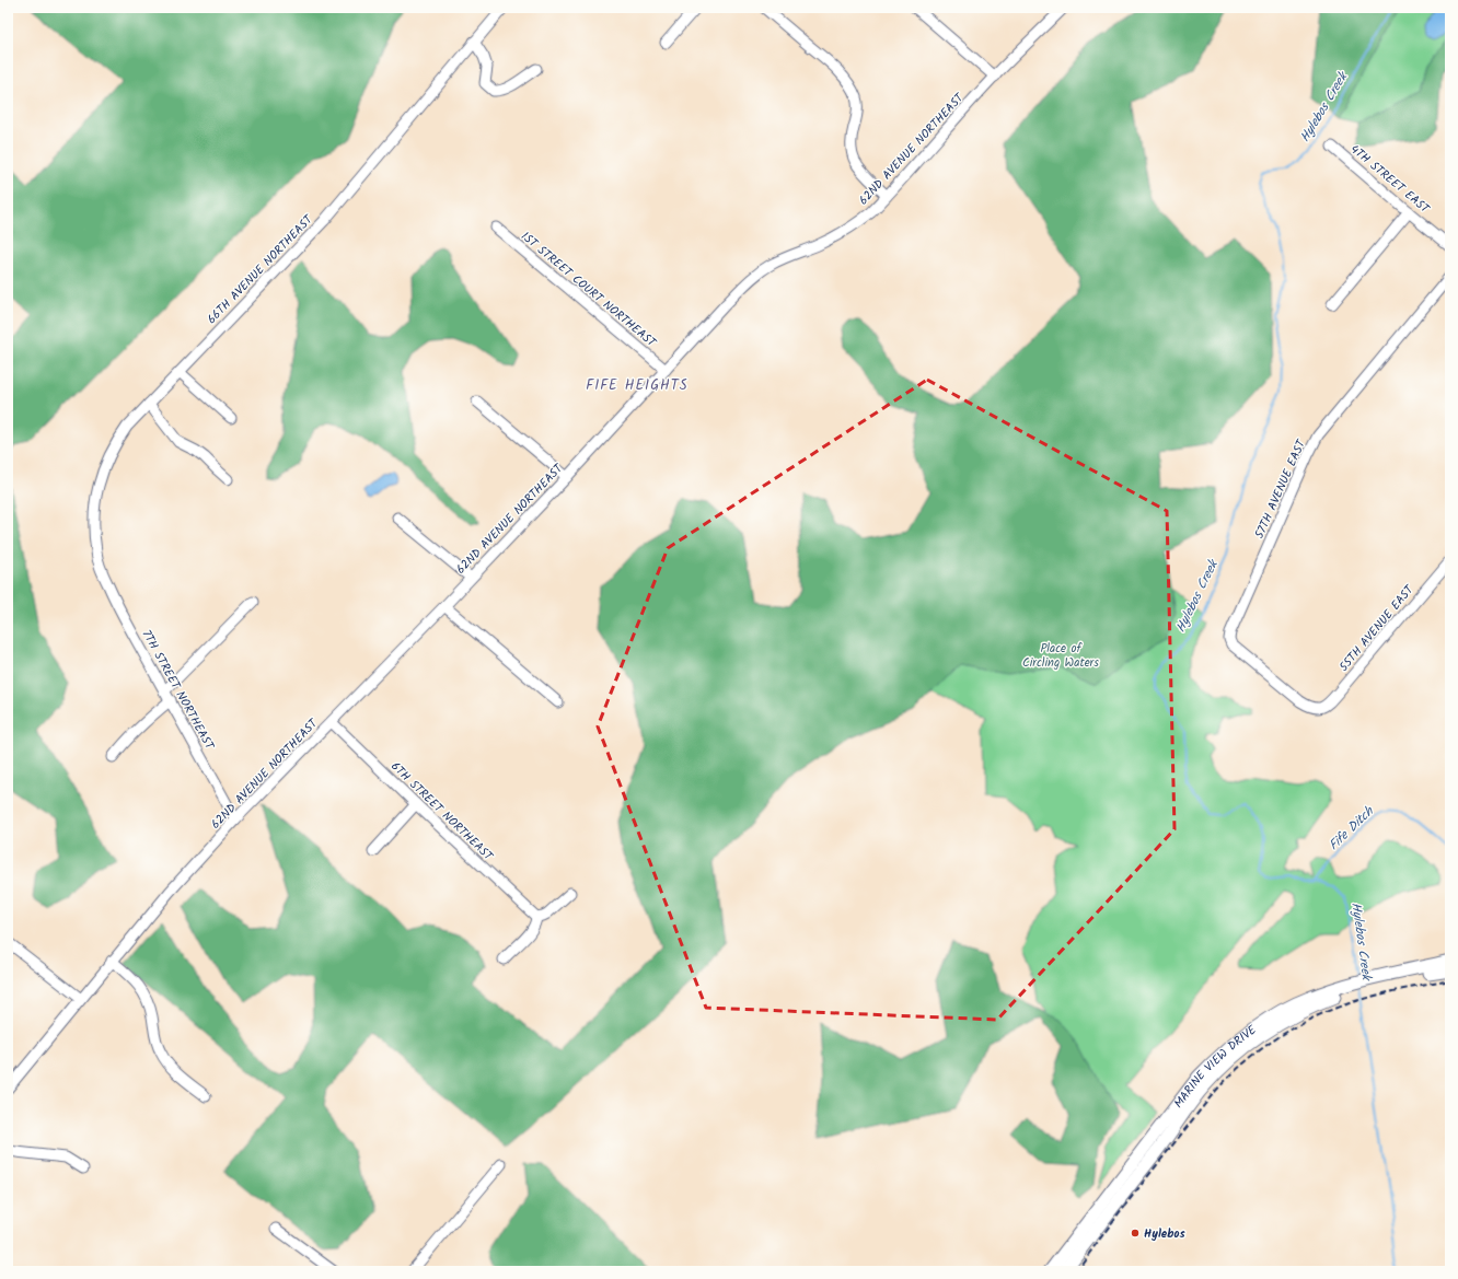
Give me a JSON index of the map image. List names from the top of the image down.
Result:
{
  "streets": {
    "main road": ["MARINE VIEW DRIVE"],
    "street": [
      "62ND AVENUE NORTHEAST",
      "4TH STREET EAST",
      "66TH AVENUE NORTHEAST",
      "1ST STREET COURT NORTHEAST",
      "57TH AVENUE EAST",
      "55TH AVENUE EAST",
      "7TH STREET NORTHEAST",
      "6TH STREET NORTHEAST"
    ]
  },
  "crossings": [
    ["62ND AVENUE NORTHEAST", "1ST STREET COURT NORTHEAST"],
    ["62ND AVENUE NORTHEAST", "7TH STREET NORTHEAST"],
    ["62ND AVENUE NORTHEAST", "6TH STREET NORTHEAST"],
    ["66TH AVENUE NORTHEAST", "7TH STREET NORTHEAST"],
    ["57TH AVENUE EAST", "55TH AVENUE EAST"]
  ],
  "districts": ["FIFE HEIGHTS"],
  "water": ["Hylebos Creek", "Fife Ditch"],
  "parks": ["Place of Circling Waters"],
  "places": ["Hylebos"]
}
